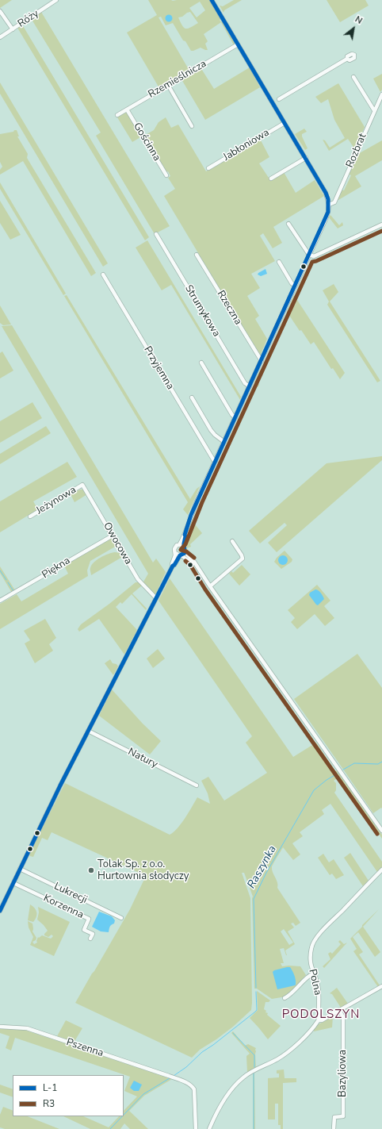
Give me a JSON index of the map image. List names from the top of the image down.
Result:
{
  "streets": {
    "street": [
      "Róży",
      "Rzemieślnicza",
      "Gościnna",
      "Jabłoniowa",
      "Rozbrat",
      "Rzeczna",
      "Strumykowa",
      "Przyjemna",
      "Jeżynowa",
      "Owocowa",
      "Piękna",
      "Natury",
      "Lukrecji",
      "Korzenna",
      "Polna",
      "Pszenna",
      "Bazyliowa"
    ]
  },
  "crossings": [
    ["Rzemieślnicza", "Gościnna"],
    ["Jeżynowa", "Owocowa"],
    ["Owocowa", "Piękna"]
  ],
  "districts": ["PODOLSZYN"],
  "water": ["Raszynka"],
  "places": ["Tolak Sp. z o.o. Hurtownia słodyczy"],
  "lines": ["transit line L-1", "transit line R3"],
  "legend": ["L-1", "R3"],
  "north": "top right"
}
